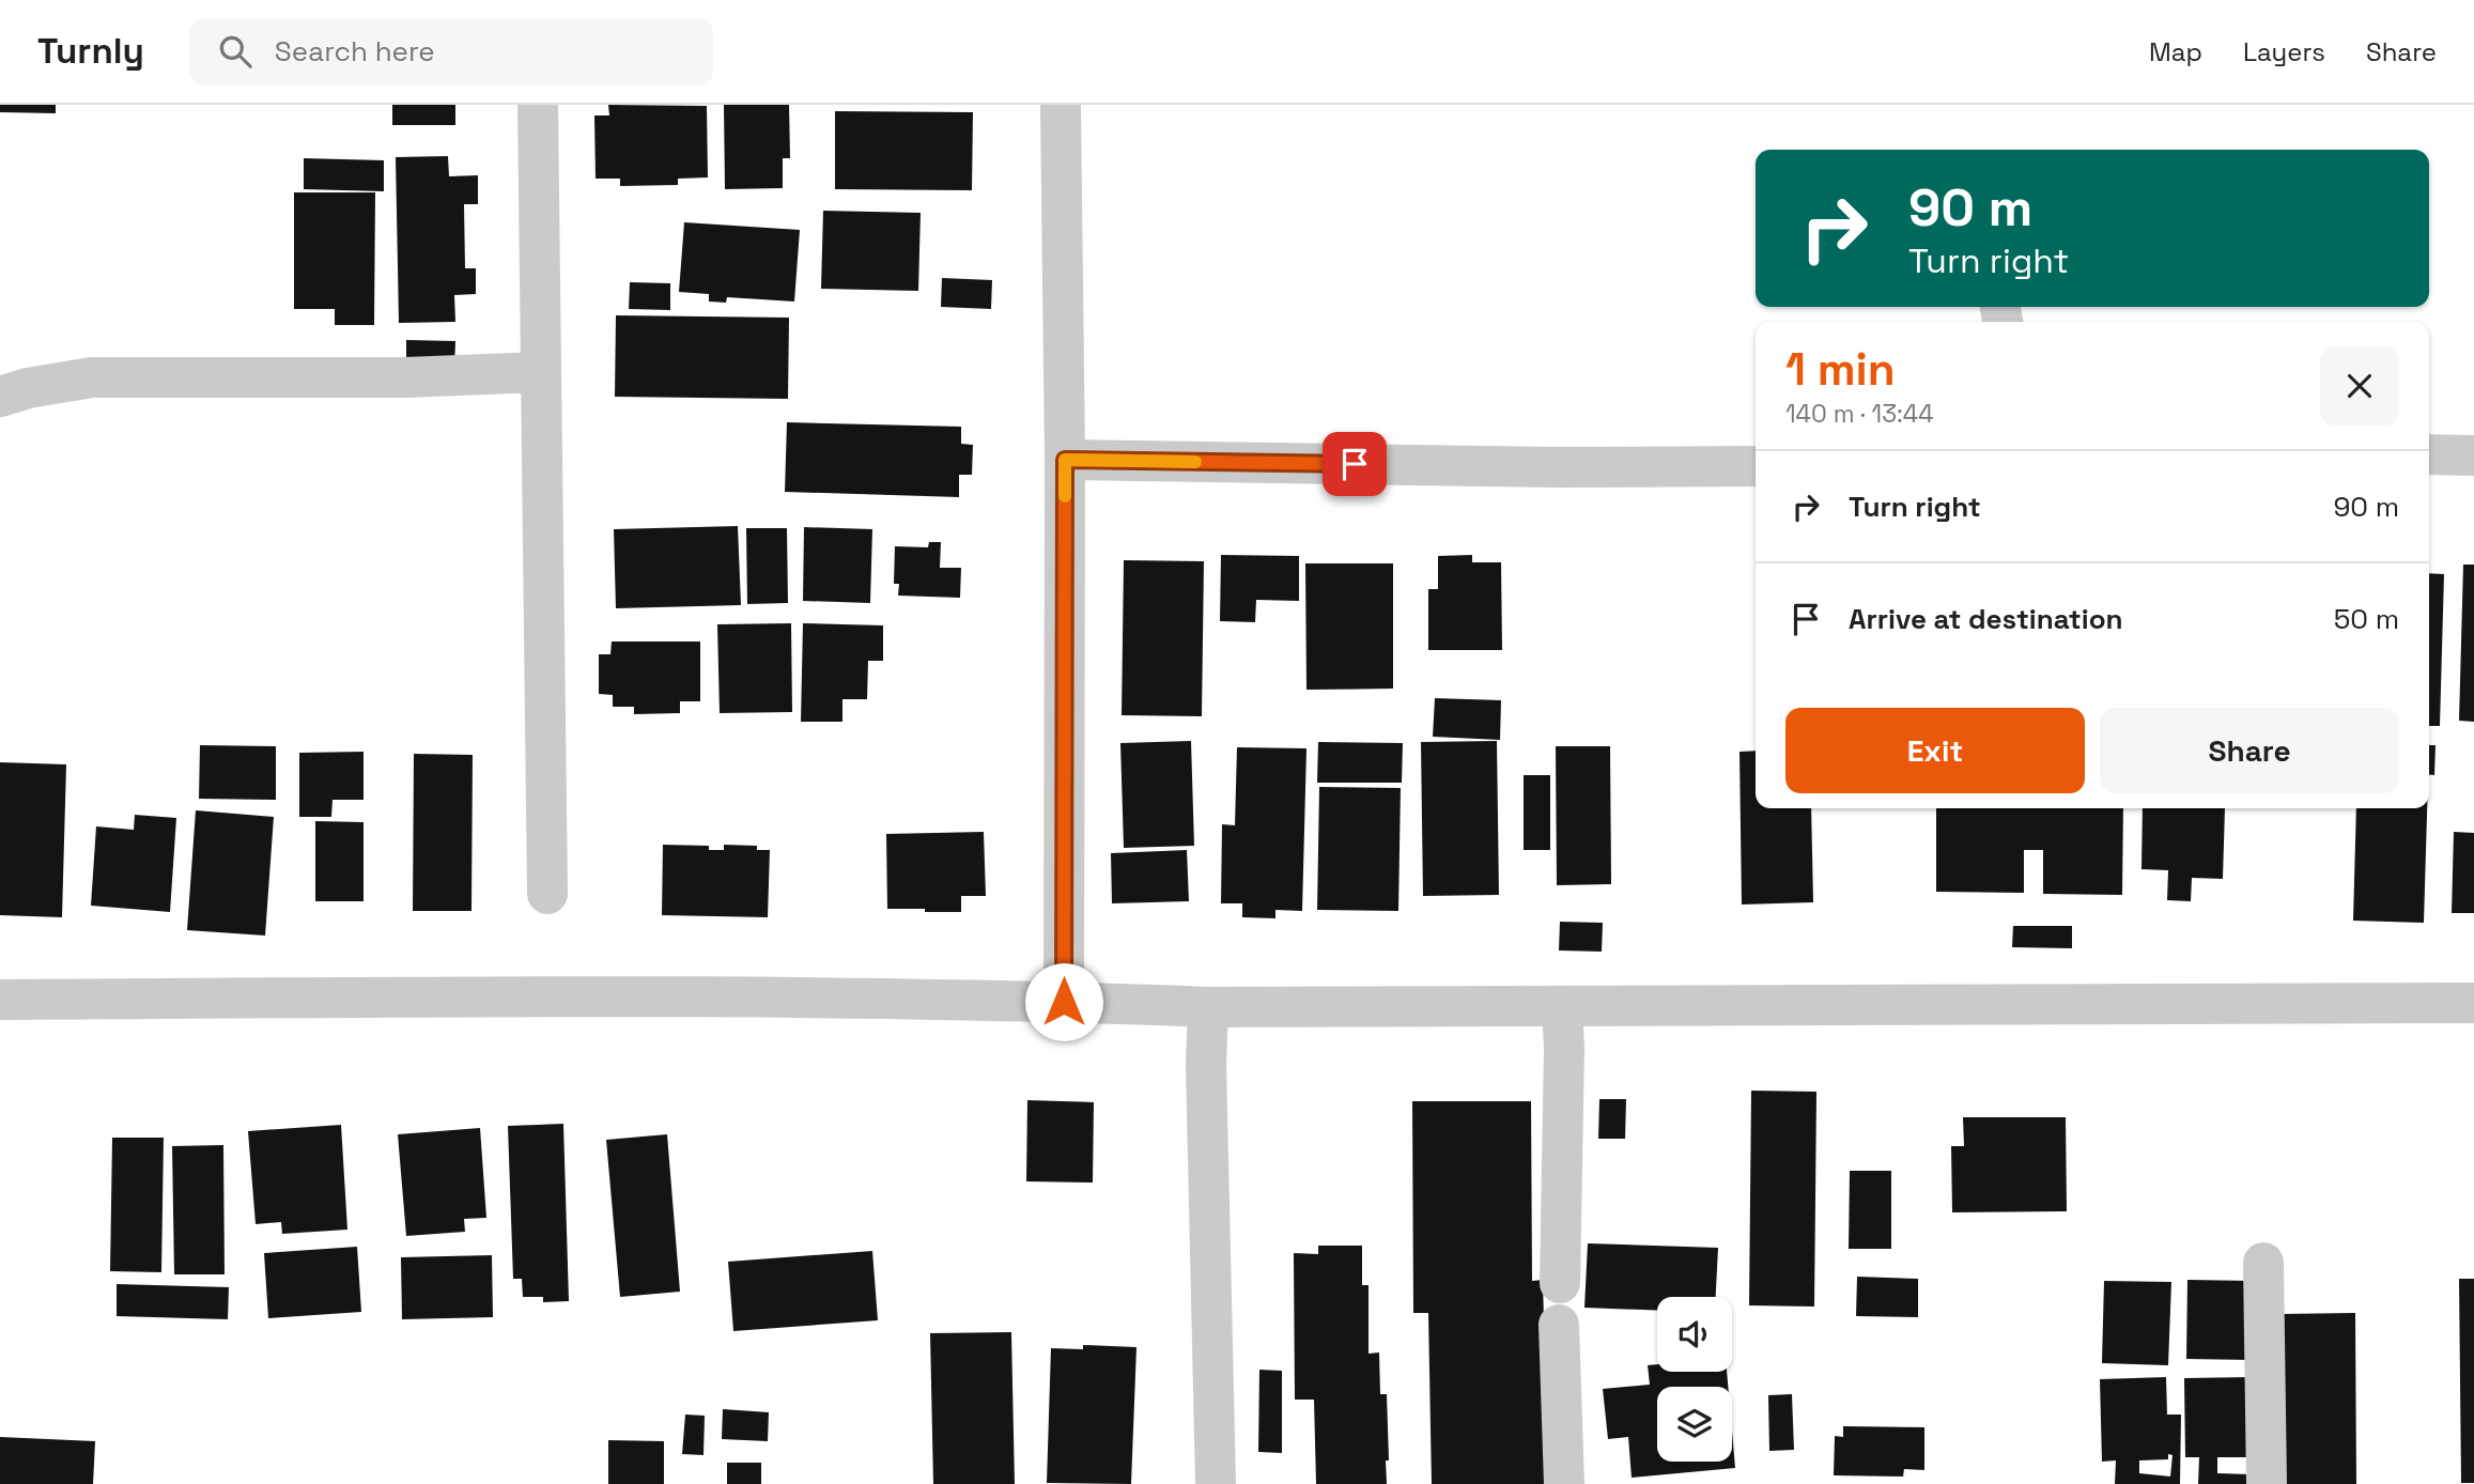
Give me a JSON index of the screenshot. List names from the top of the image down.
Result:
{
  "page": {
    "header": "Turnly",
    "search": "Search here",
    "nav": ["Map", "Layers", "Share"],
    "turn": ["90 m", "Turn right"],
    "heading": ["1 min", "140 m · 13:44"],
    "list": [
      {
        "name": "Turn right",
        "value": "90 m"
      },
      {
        "name": "Arrive at destination",
        "value": "50 m"
      }
    ],
    "buttons": ["Exit", "Share"]
  }
}
